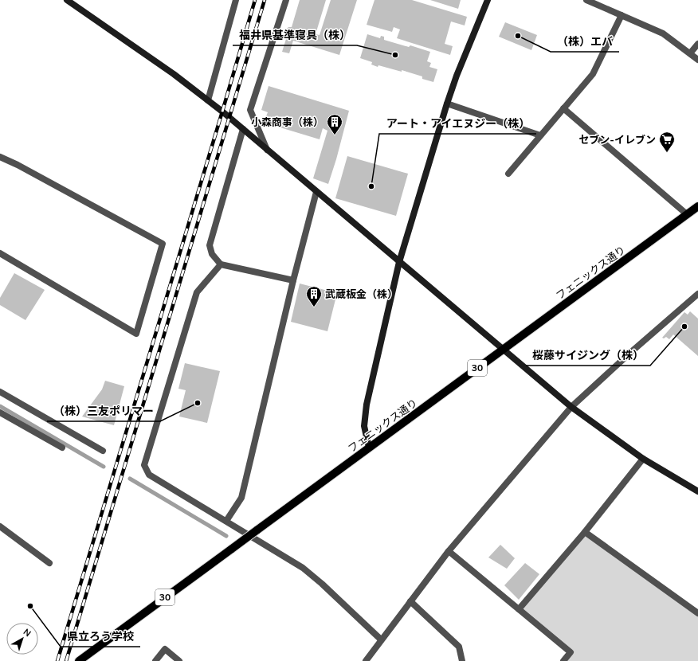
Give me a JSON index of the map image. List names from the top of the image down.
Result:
{
  "streets": {
    "main road": ["フェニックス通り", "30"]
  },
  "places": {
    "other": [
      "（株）エバ",
      "福井県基準寝具（株）",
      "アート・アイエヌジー（株）",
      "桜藤サイジング（株）",
      "（株）三友ポリマー",
      "県立ろう学校"
    ],
    "building": ["小森商事（株）", "武蔵板金（株）"],
    "supermarket": ["セブン-イレブン"]
  },
  "north": "top right"
}
